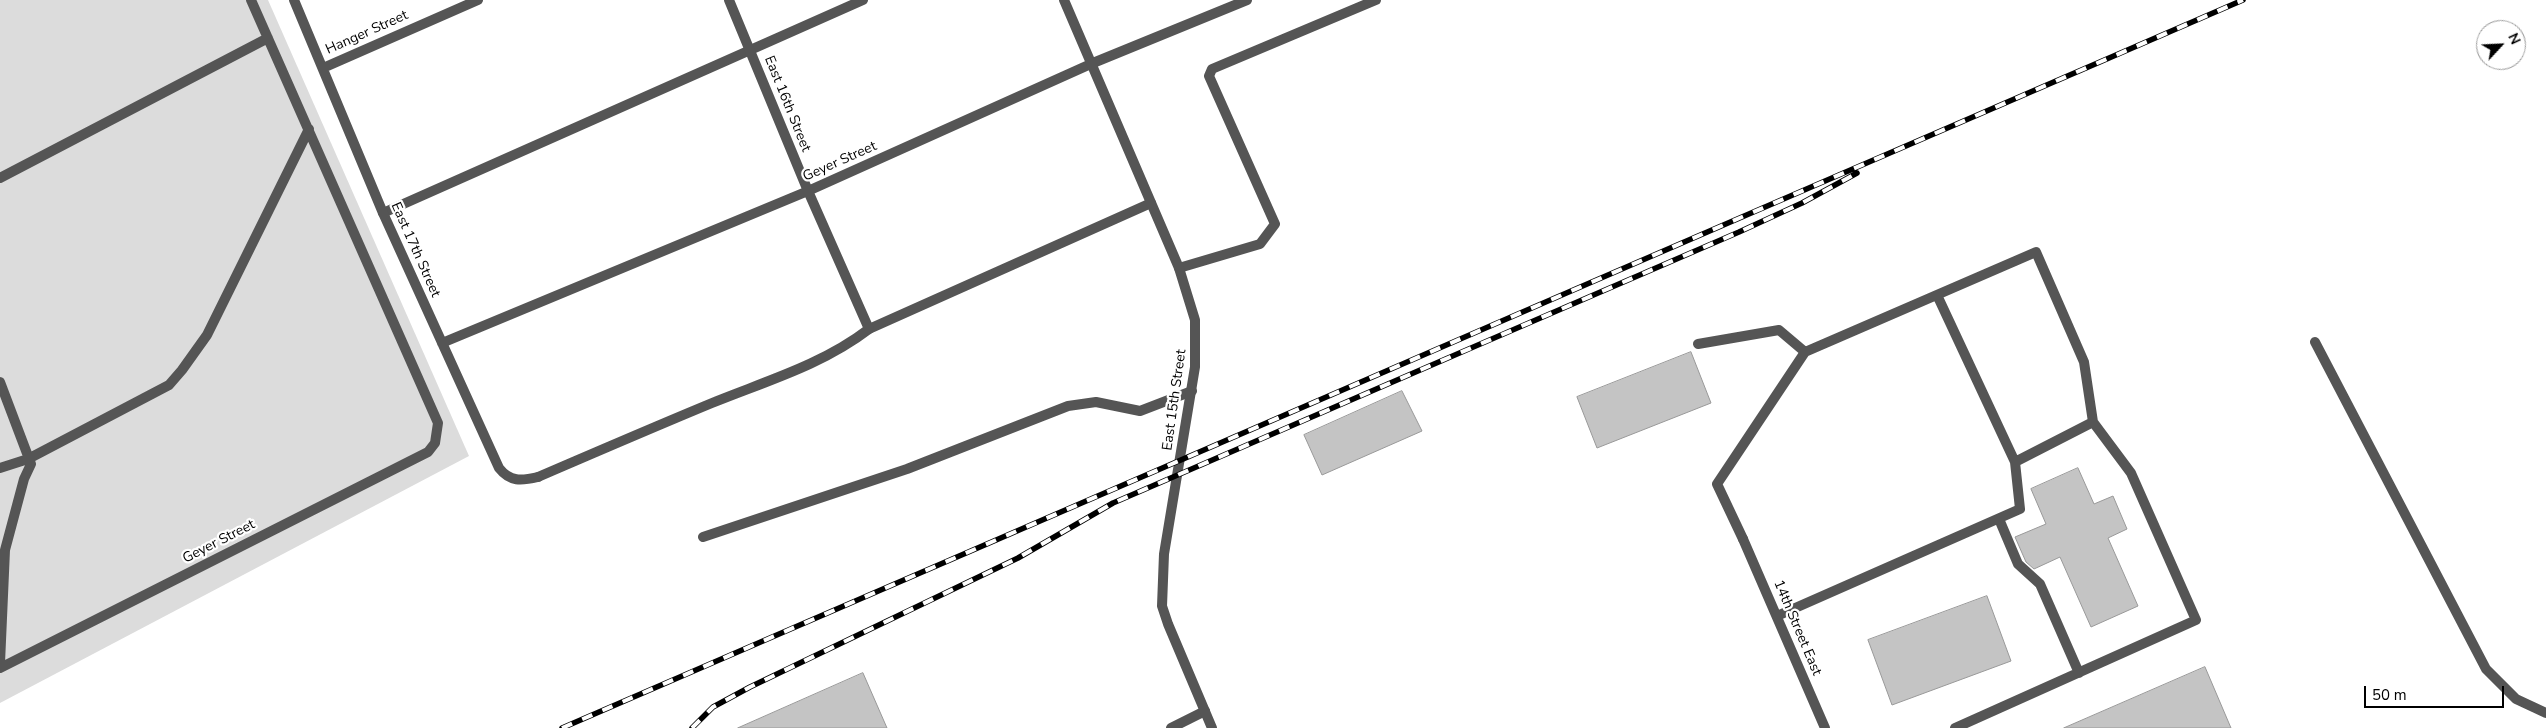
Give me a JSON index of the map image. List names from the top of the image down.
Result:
{
  "streets": {
    "street": [
      "Hanger Street",
      "East 16th Street",
      "Geyer Street",
      "East 17th Street",
      "East 15th Street",
      "14th Street East"
    ]
  },
  "crossings": [
    ["Hanger Street", "East 17th Street"],
    ["East 16th Street", "Geyer Street"],
    ["East 16th Street", "East 17th Street"],
    ["Geyer Street", "East 17th Street"],
    ["Geyer Street", "East 15th Street"],
    ["East 17th Street", "East 15th Street"]
  ],
  "scale_bar": "50 m",
  "north": "top right"
}
